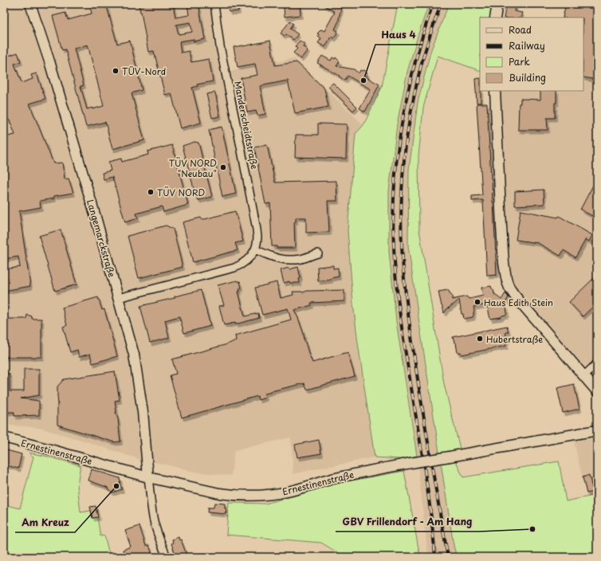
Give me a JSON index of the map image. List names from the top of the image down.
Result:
{
  "streets": {
    "street": ["Manderscheidtstraße", "Langemarckstraße", "Ernestinenstraße"]
  },
  "crossings": [
    ["Langemarckstraße", "Ernestinenstraße"]
  ],
  "places": [
    "TÜV-Nord",
    "Haus 4",
    "TÜV NORD \"Neubau\"",
    "TÜV NORD",
    "Haus Edith Stein",
    "Hubertstraße",
    "Am Kreuz",
    "GBV Frillendorf - Am Hang"
  ],
  "legend": [
    "Road",
    "Railway",
    "Park",
    "Building"
  ]
}
